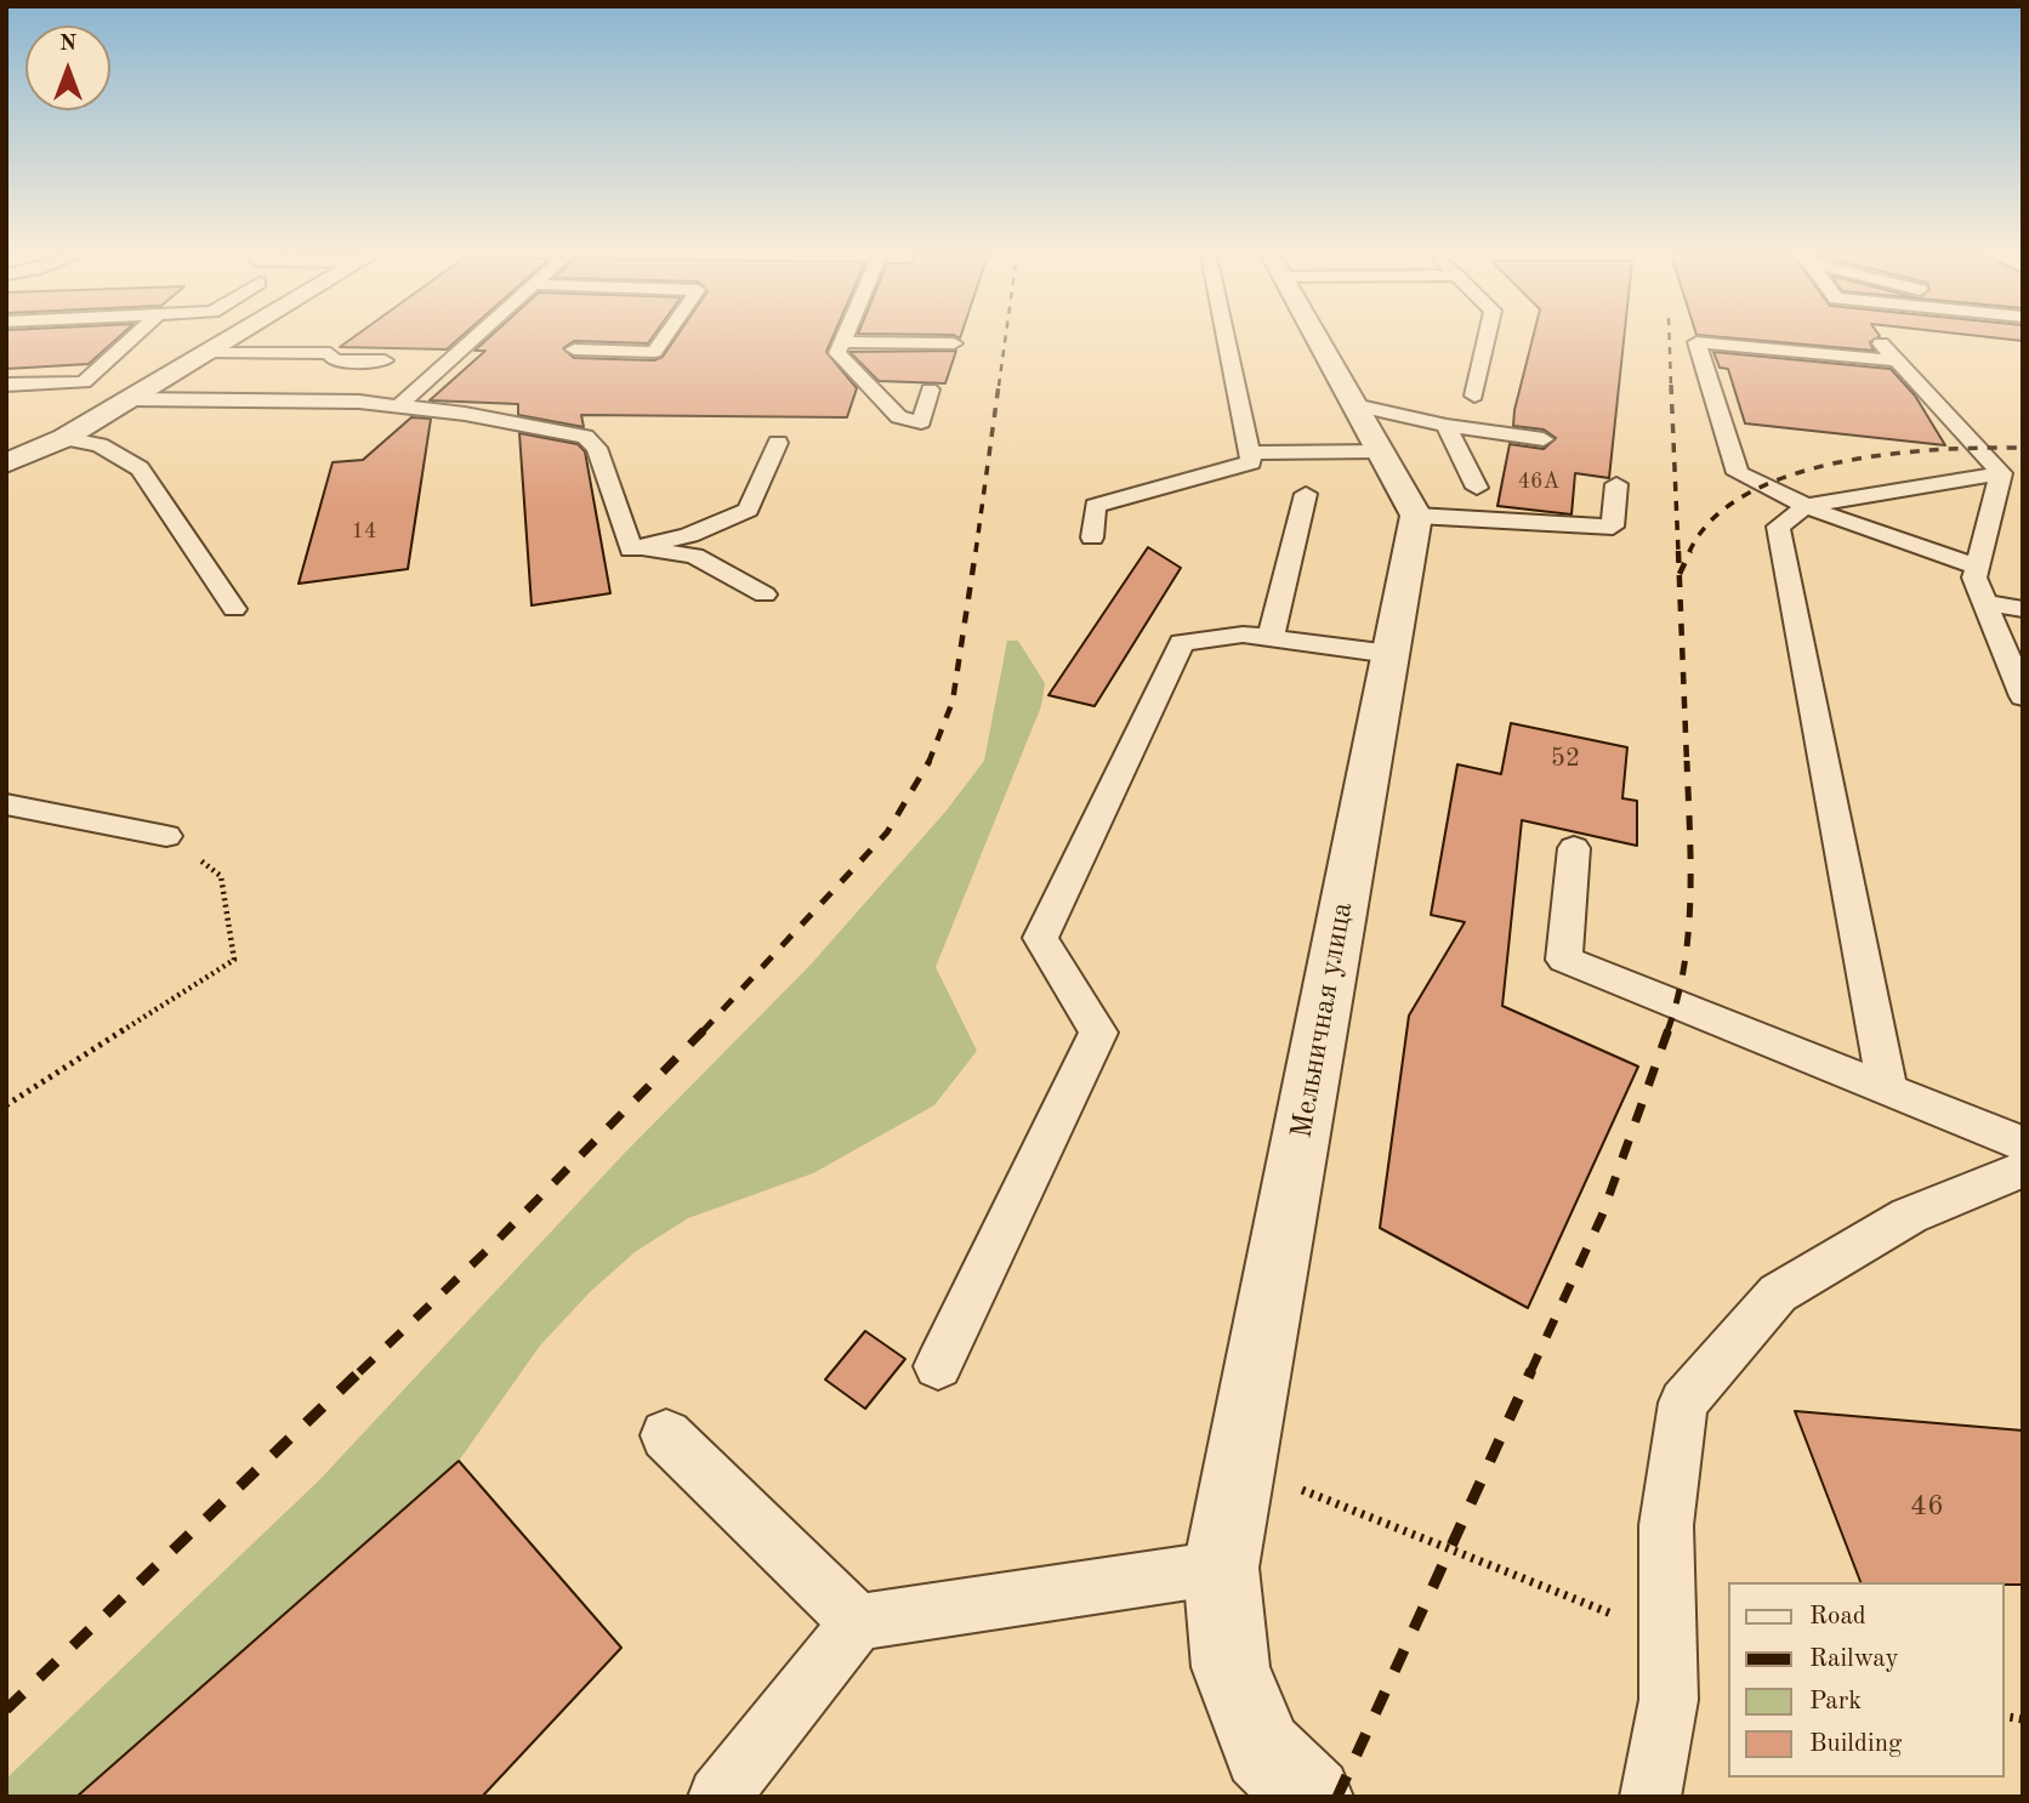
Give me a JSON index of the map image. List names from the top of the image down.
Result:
{
  "streets": {
    "street": ["Мельничная улица"]
  },
  "house_numbers": [
    "46А",
    "14",
    "52",
    "46"
  ],
  "legend": [
    "Road",
    "Railway",
    "Park",
    "Building"
  ],
  "north": "top"
}
